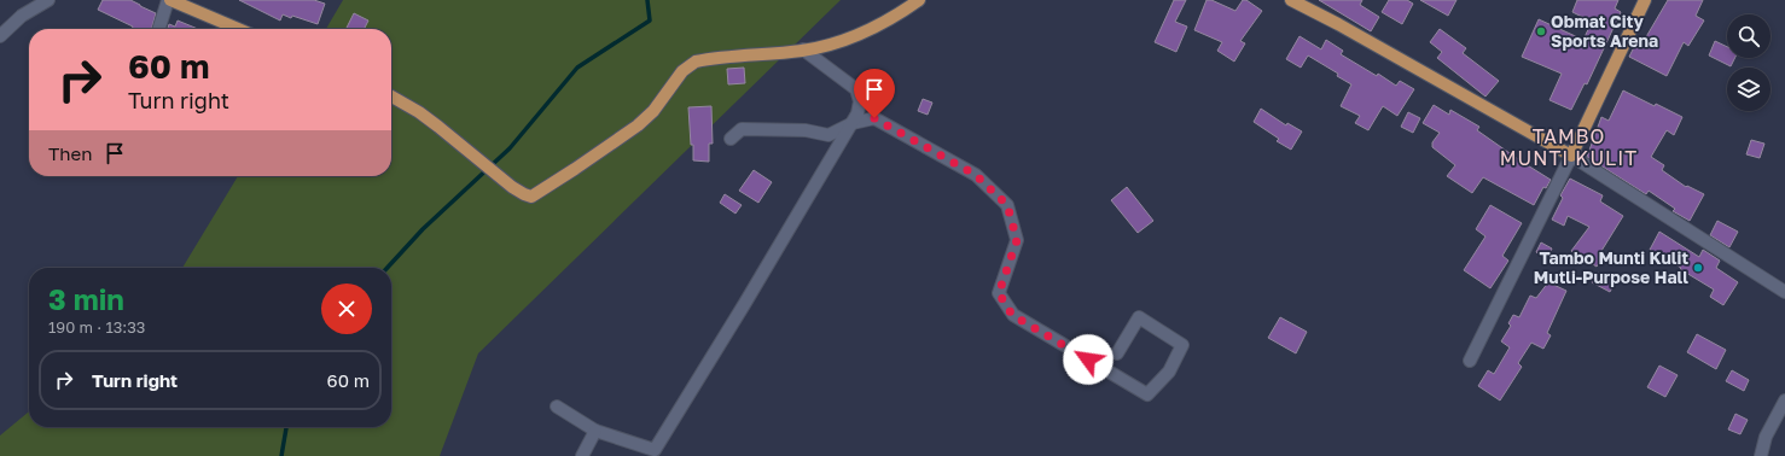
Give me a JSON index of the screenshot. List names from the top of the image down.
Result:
{
  "districts": ["TAMBO MUNTI KULIT"],
  "places": ["Obmat City Sports Arena", "Tambo Munti Kulit Mutli-Purpose Hall"],
  "page": {
    "turn": ["60 m", "Turn right"],
    "then": "Then",
    "heading": ["3 min", "190 m · 13:33"],
    "list": [
      {
        "name": "Turn right",
        "value": "60 m"
      }
    ]
  }
}
